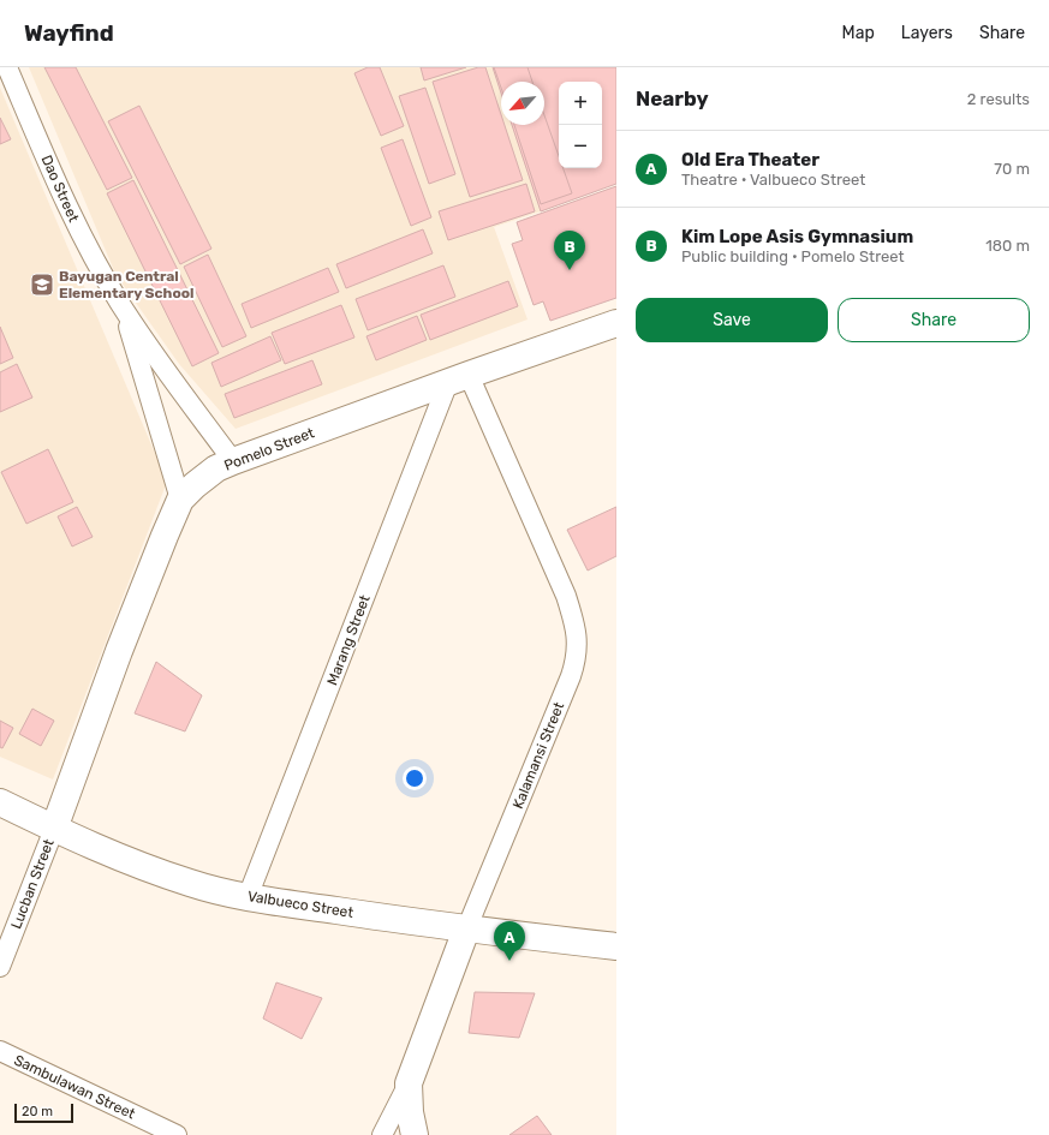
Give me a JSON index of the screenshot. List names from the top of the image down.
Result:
{
  "streets": {
    "street": [
      "Dao Street",
      "Pomelo Street",
      "Marang Street",
      "Kalamansi Street",
      "Lucban Street",
      "Valbueco Street",
      "Sambulawan Street"
    ]
  },
  "crossings": [
    ["Dao Street", "Pomelo Street"],
    ["Pomelo Street", "Marang Street"],
    ["Pomelo Street", "Kalamansi Street"],
    ["Pomelo Street", "Lucban Street"],
    ["Pomelo Street", "Valbueco Street"],
    ["Marang Street", "Kalamansi Street"],
    ["Marang Street", "Valbueco Street"],
    ["Kalamansi Street", "Valbueco Street"],
    ["Lucban Street", "Valbueco Street"]
  ],
  "places": {
    "school or university": ["Bayugan Central Elementary School"]
  },
  "scale_bar": "20 m",
  "north": "bottom left",
  "page": {
    "header": "Wayfind",
    "nav": ["Map", "Layers", "Share"],
    "heading": ["Nearby", "2 results"],
    "map_buttons": ["+", "−"],
    "list": [
      {
        "mark": "A",
        "name": "Old Era Theater",
        "note": "Theatre · Valbueco Street",
        "value": "70 m"
      },
      {
        "mark": "B",
        "name": "Kim Lope Asis Gymnasium",
        "note": "Public building · Pomelo Street",
        "value": "180 m"
      }
    ],
    "pins": ["B", "A"],
    "buttons": ["Save", "Share"],
    "scale": "20 m"
  }
}
